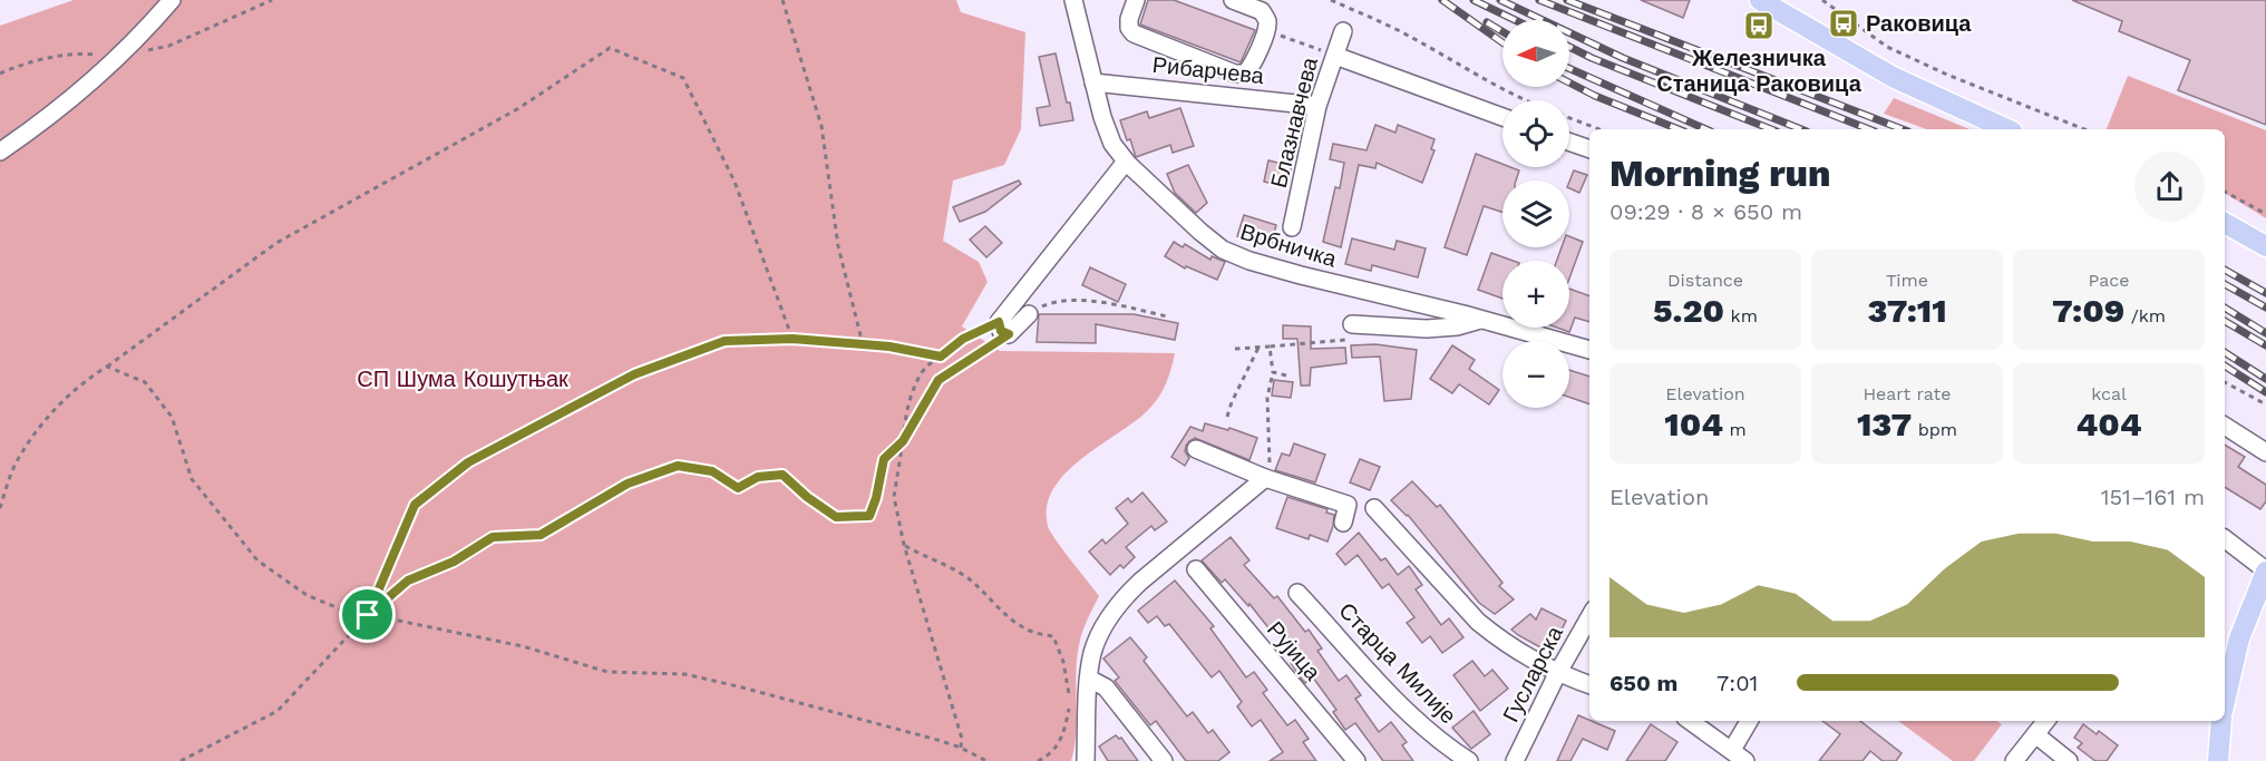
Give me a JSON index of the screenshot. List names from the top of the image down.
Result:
{
  "streets": {
    "street": [
      "Рибарчева",
      "Блазнавчева",
      "Врбничка",
      "Рујица",
      "Старца Милије",
      "Гусларска"
    ]
  },
  "crossings": [
    ["Рибарчева", "Блазнавчева"],
    ["Рибарчева", "Врбничка"]
  ],
  "parks": ["СП Шума Кошутњак"],
  "places": {
    "bus stop": ["Раковица", "Железничка Станица Раковица"]
  },
  "north": "left",
  "page": {
    "map_buttons": ["+", "−"],
    "heading": ["Morning run", "09:29 · 8 × 650 m"],
    "stats": [
      ["Distance", "5.20 km"],
      ["Time", "37:11"],
      ["Pace", "7:09 /km"],
      ["Elevation", "104 m"],
      ["Heart rate", "137 bpm"],
      ["kcal", "404"]
    ],
    "chart": ["Elevation", "151–161 m"],
    "list": [
      {
        "name": "650 m",
        "note": "7:01"
      }
    ]
  }
}
